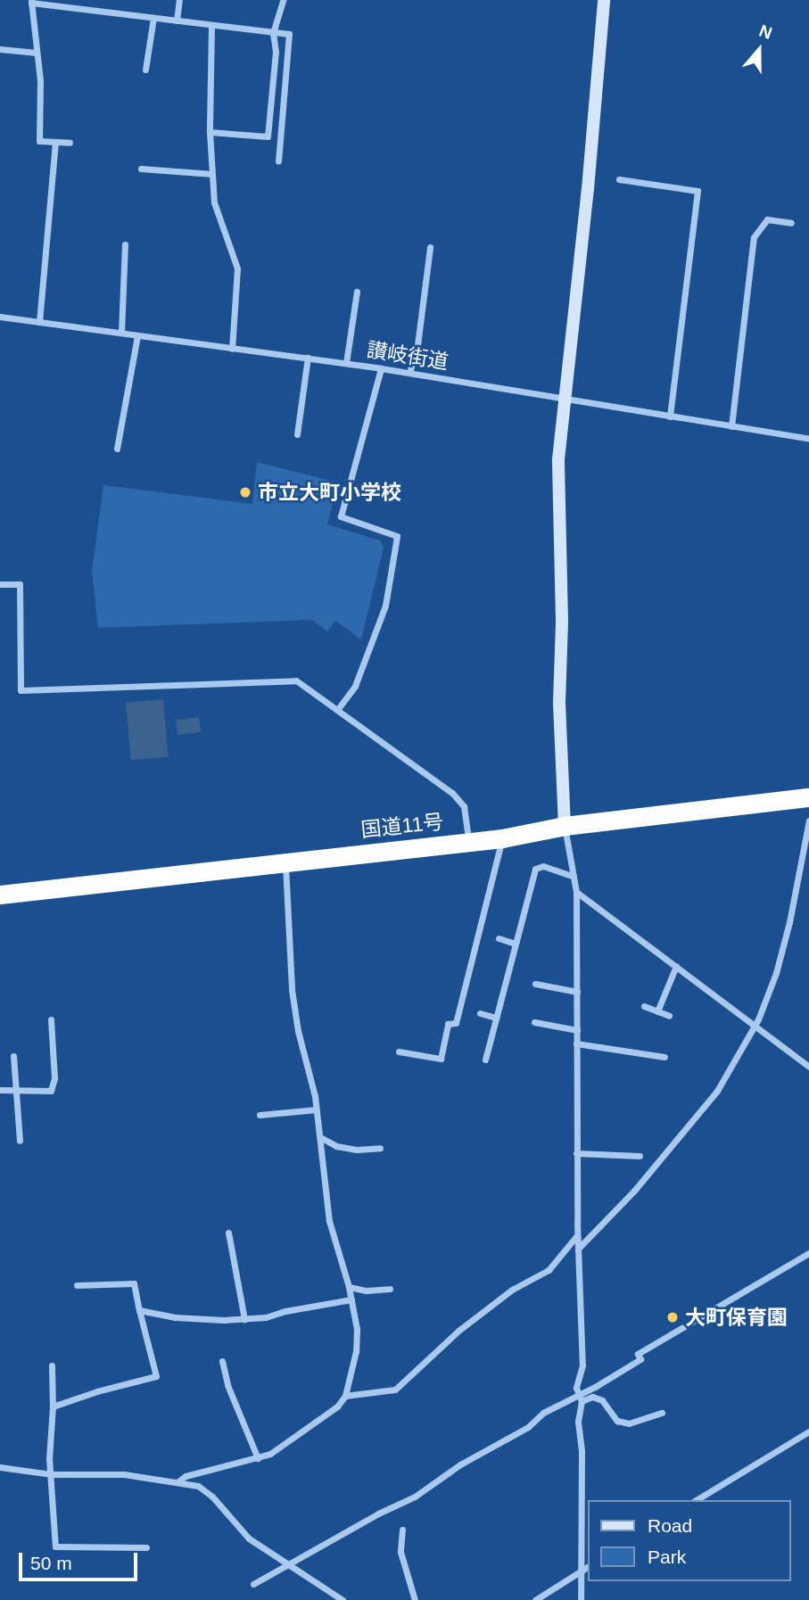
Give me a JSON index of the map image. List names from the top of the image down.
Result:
{
  "streets": {
    "highway": ["国道11号"],
    "street": ["讃岐街道"]
  },
  "places": ["市立大町小学校", "大町保育園"],
  "legend": ["Road", "Park"],
  "scale_bar": "50 m",
  "north": "top"
}
